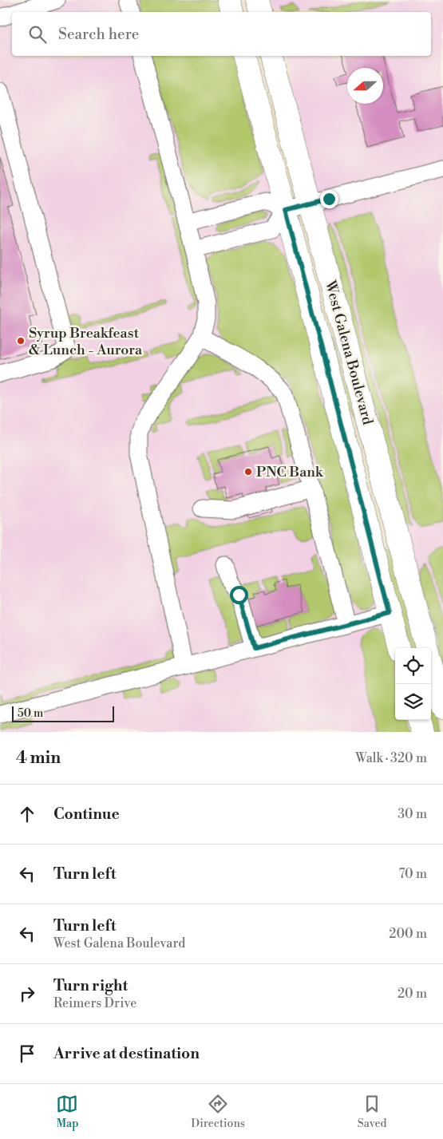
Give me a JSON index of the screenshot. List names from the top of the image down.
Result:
{
  "streets": {
    "main road": ["West Galena Boulevard"]
  },
  "places": ["Syrup Breakfeast & Lunch - Aurora", "PNC Bank"],
  "scale_bar": "50 m",
  "north": "left",
  "page": {
    "search": "Search here",
    "scale": "50 m",
    "heading": ["4 min", "Walk · 320 m"],
    "list": [
      ["Continue", "30 m"],
      ["Turn left", "70 m"],
      ["Turn left", "West Galena Boulevard", "200 m"],
      ["Turn right", "Reimers Drive", "20 m"],
      "Arrive at destination"
    ],
    "nav": ["Map", "Directions", "Saved"]
  }
}
